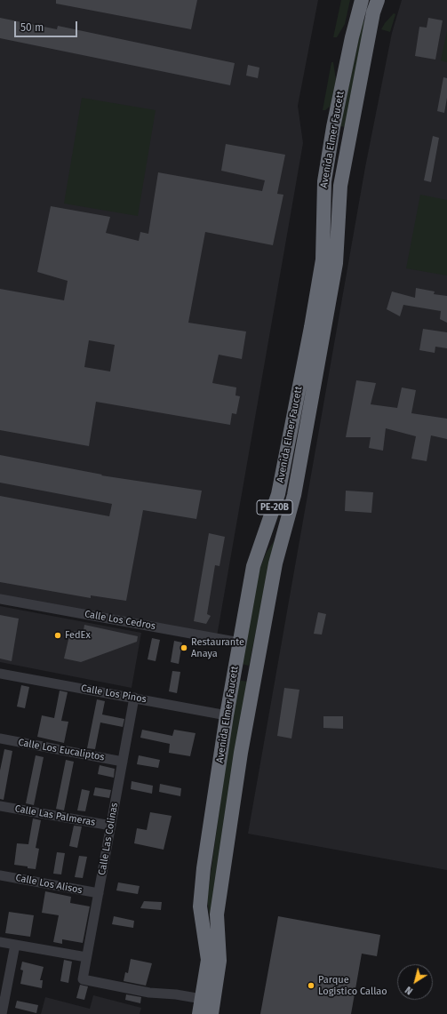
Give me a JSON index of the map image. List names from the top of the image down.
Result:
{
  "streets": {
    "highway": ["Avenida Elmer Faucett", "PE-20B"],
    "street": [
      "Calle Los Cedros",
      "Calle Los Pinos",
      "Calle Los Eucaliptos",
      "Calle Las Palmeras",
      "Calle Las Colinas",
      "Calle Los Alisos"
    ]
  },
  "crossings": [
    ["Avenida Elmer Faucett", "Calle Los Cedros"],
    ["Avenida Elmer Faucett", "Calle Los Pinos"],
    ["Avenida Elmer Faucett", "Calle Las Colinas"],
    ["Calle Los Pinos", "Calle Las Colinas"],
    ["Calle Los Eucaliptos", "Calle Las Colinas"],
    ["Calle Las Palmeras", "Calle Las Colinas"],
    ["Calle Las Colinas", "Calle Los Alisos"]
  ],
  "places": ["FedEx", "Restaurante Anaya", "Parque Logistico Callao"],
  "scale_bar": "50 m",
  "north": "bottom left"
}
